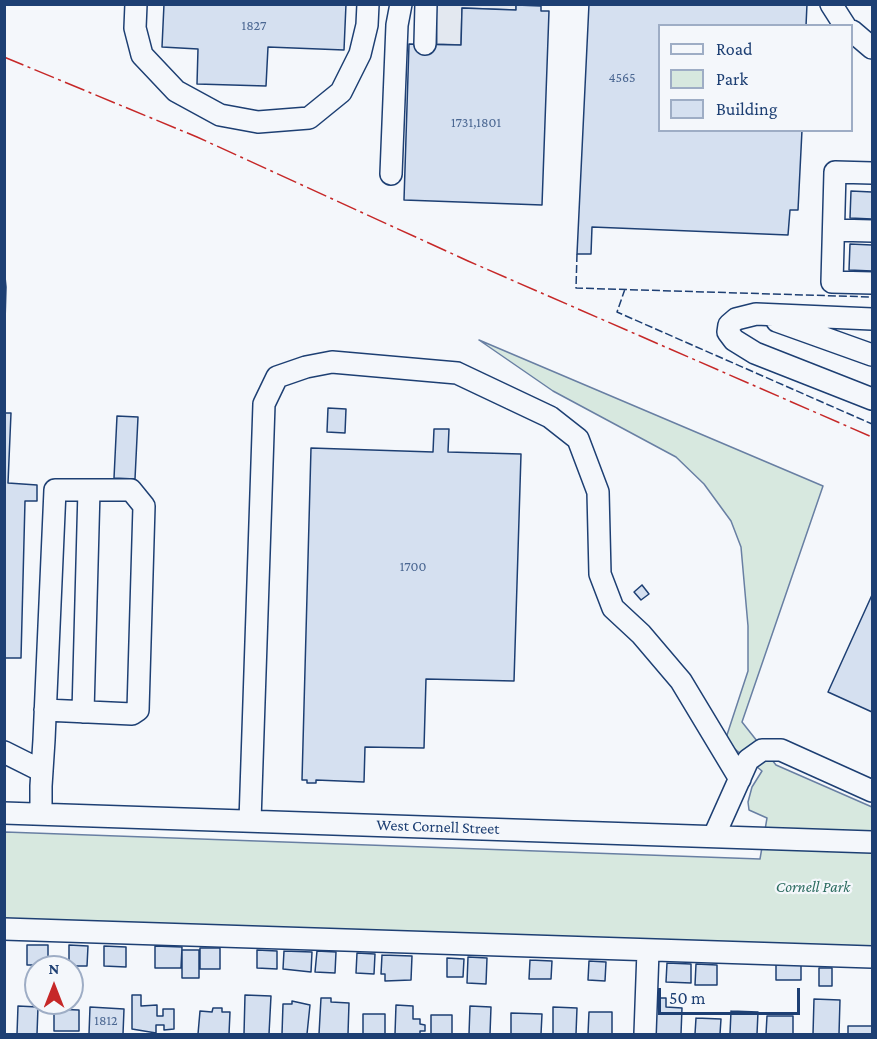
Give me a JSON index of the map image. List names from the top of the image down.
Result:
{
  "streets": {
    "street": ["West Cornell Street"]
  },
  "parks": ["Cornell Park"],
  "house_numbers": [
    "1827",
    "4565",
    "1731,1801",
    "1700",
    "1812"
  ],
  "legend": ["Road", "Park", "Building"],
  "scale_bar": "50 m",
  "north": "top"
}
